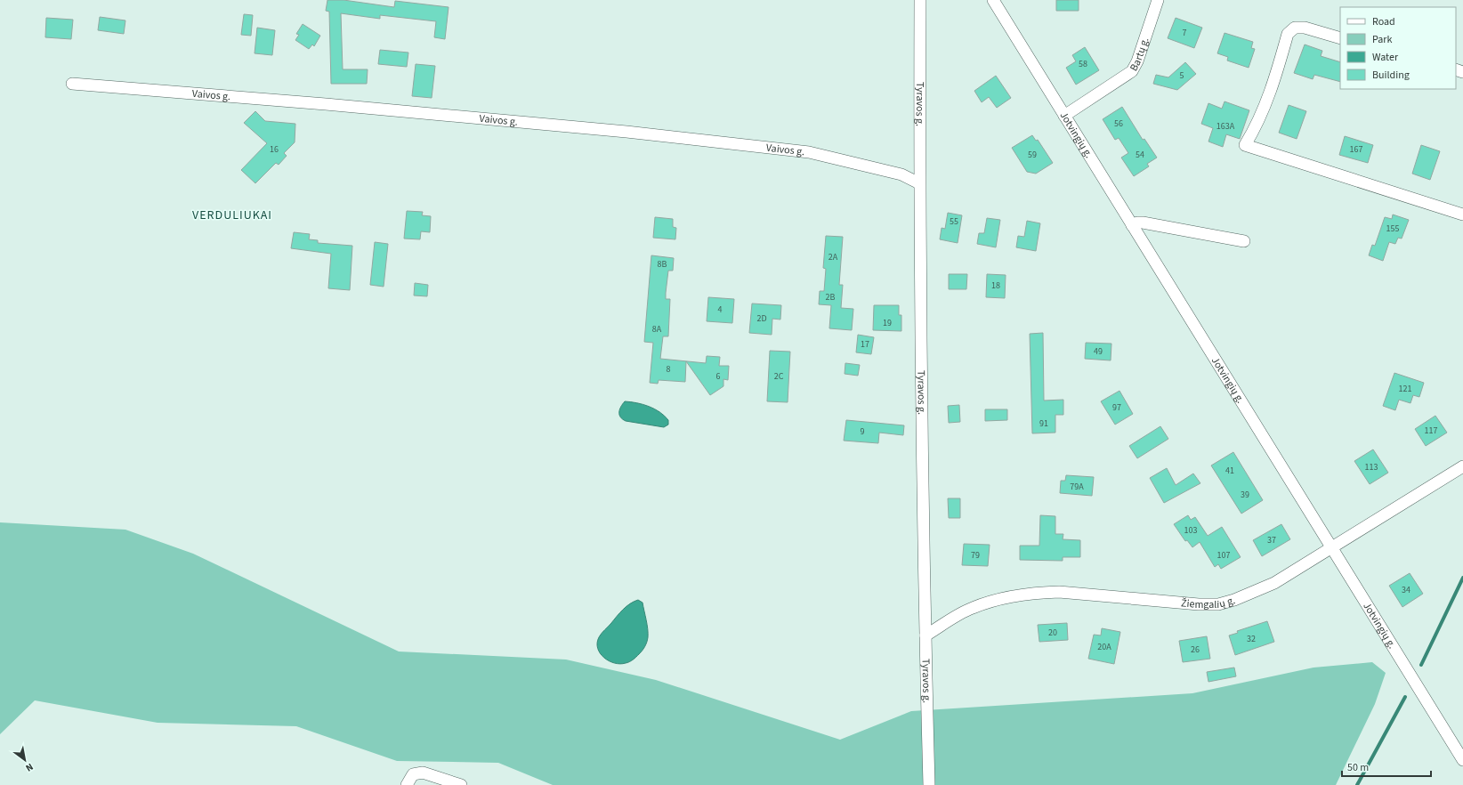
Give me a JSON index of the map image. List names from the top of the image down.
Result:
{
  "streets": {
    "street": [
      "Bartų g.",
      "Vaivos g.",
      "Tyravos g.",
      "Jotvingių g.",
      "Žiemgalių g."
    ]
  },
  "crossings": [
    ["Bartų g.", "Jotvingių g."],
    ["Vaivos g.", "Tyravos g."],
    ["Tyravos g.", "Žiemgalių g."],
    ["Jotvingių g.", "Žiemgalių g."]
  ],
  "districts": ["VERDULIUKAI"],
  "house_numbers": [
    "7",
    "58",
    "5",
    "56",
    "163A",
    "16",
    "167",
    "59",
    "54",
    "55",
    "155",
    "2A",
    "8B",
    "18",
    "2B",
    "4",
    "2D",
    "19",
    "8A",
    "17",
    "49",
    "8",
    "6",
    "2C",
    "121",
    "97",
    "91",
    "117",
    "9",
    "113",
    "41",
    "79A",
    "39",
    "103",
    "37",
    "79",
    "107",
    "34",
    "20",
    "32",
    "20A",
    "26"
  ],
  "legend": [
    "Road",
    "Park",
    "Water",
    "Building"
  ],
  "scale_bar": "50 m",
  "north": "bottom right"
}
